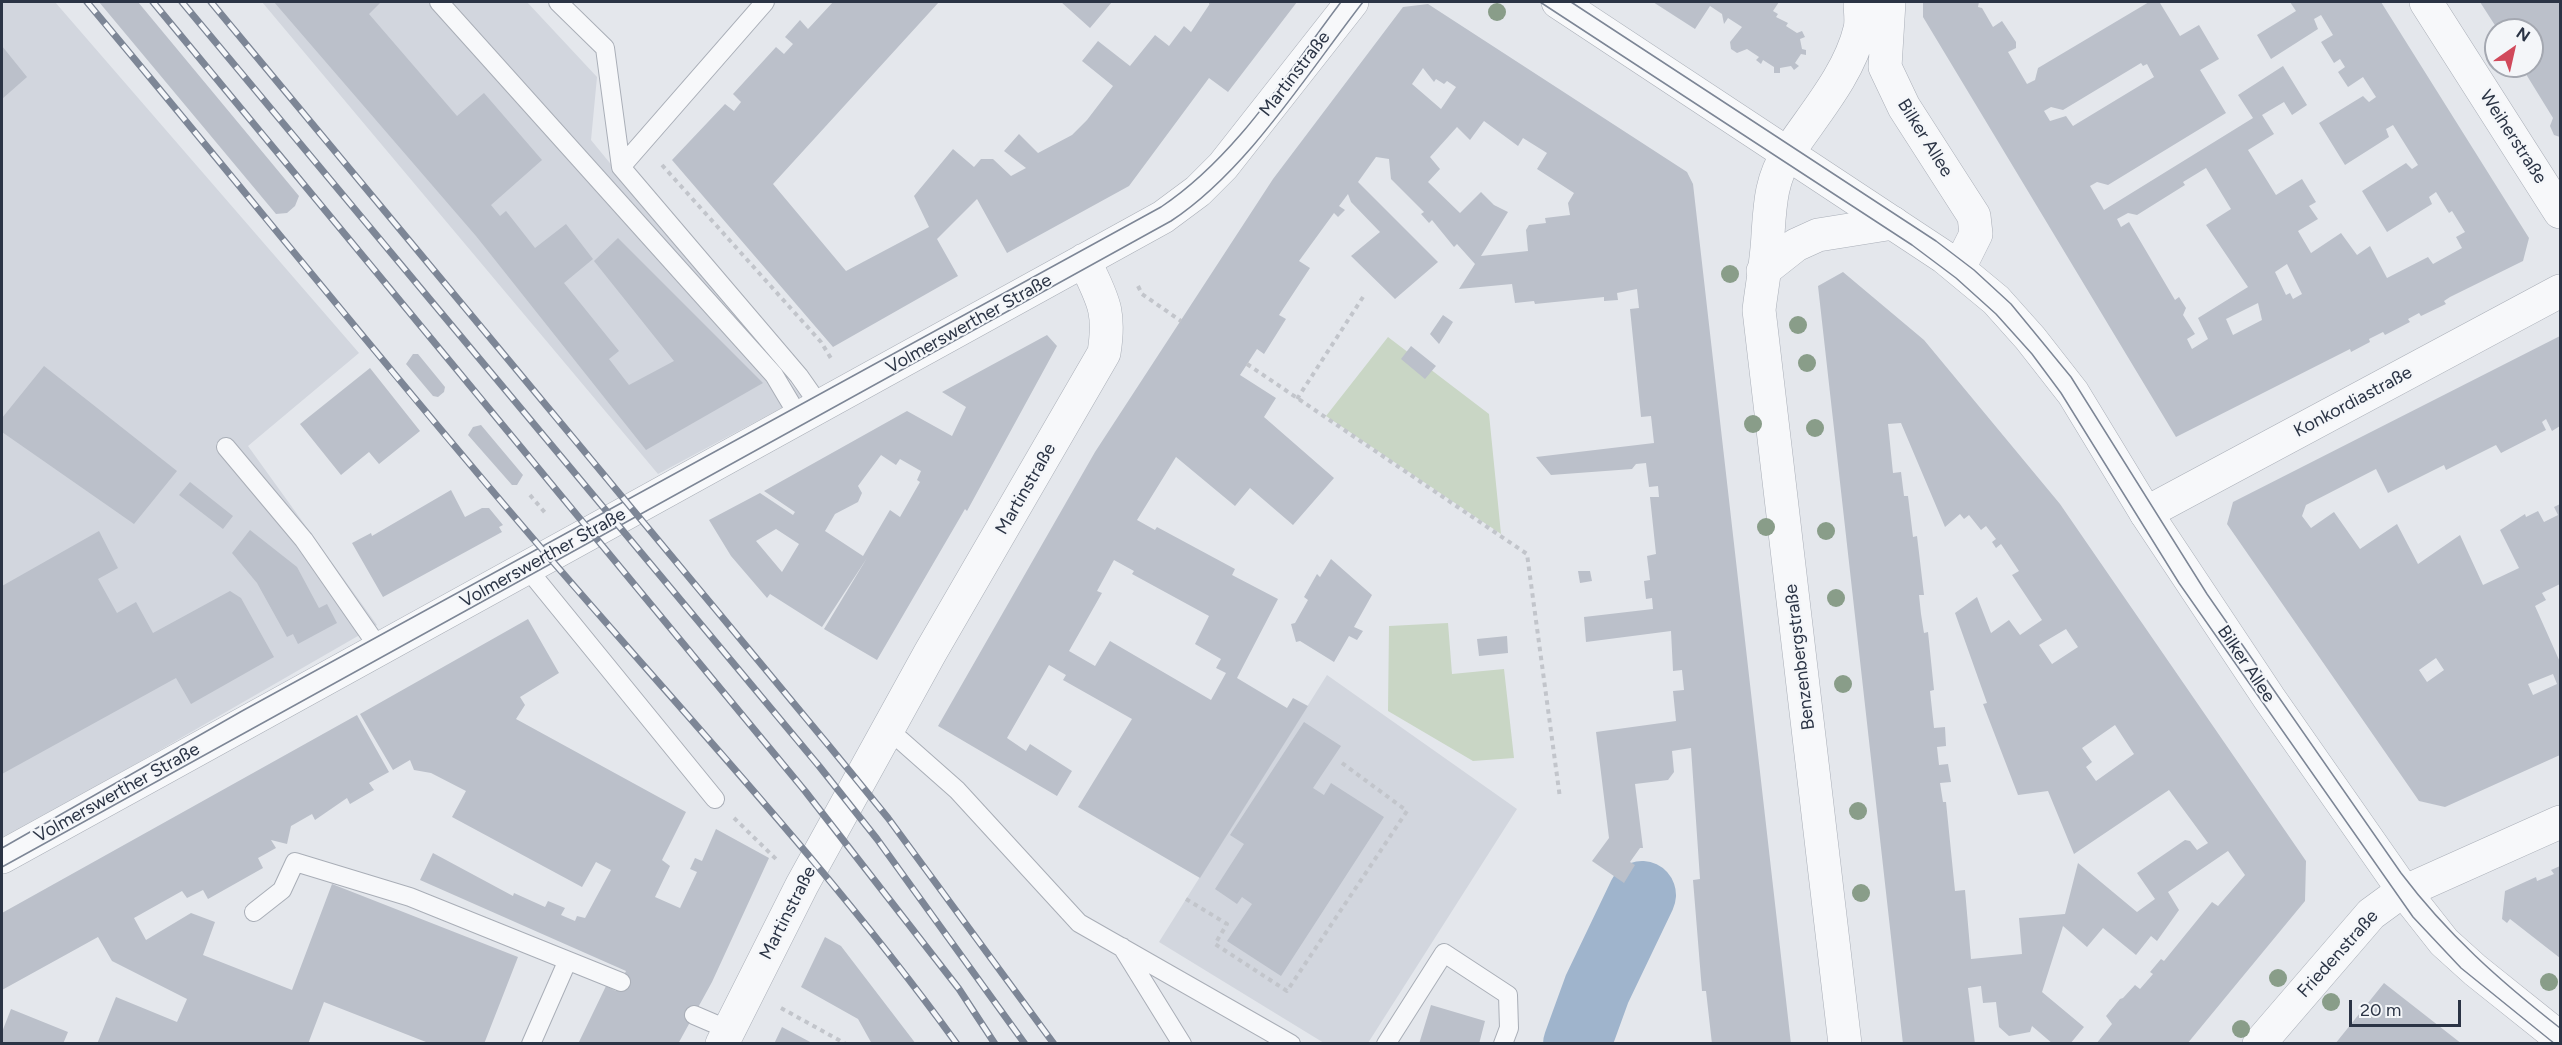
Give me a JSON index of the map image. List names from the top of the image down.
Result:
{
  "streets": {
    "street": [
      "Martinstraße",
      "Weiherstraße",
      "Bilker Allee",
      "Volmerswerther Straße",
      "Konkordiastraße",
      "Benzenbergstraße",
      "Friedenstraße"
    ]
  },
  "crossings": [
    ["Martinstraße", "Volmerswerther Straße"],
    ["Bilker Allee", "Konkordiastraße"],
    ["Bilker Allee", "Benzenbergstraße"],
    ["Bilker Allee", "Friedenstraße"]
  ],
  "scale_bar": "20 m",
  "north": "top right"
}
